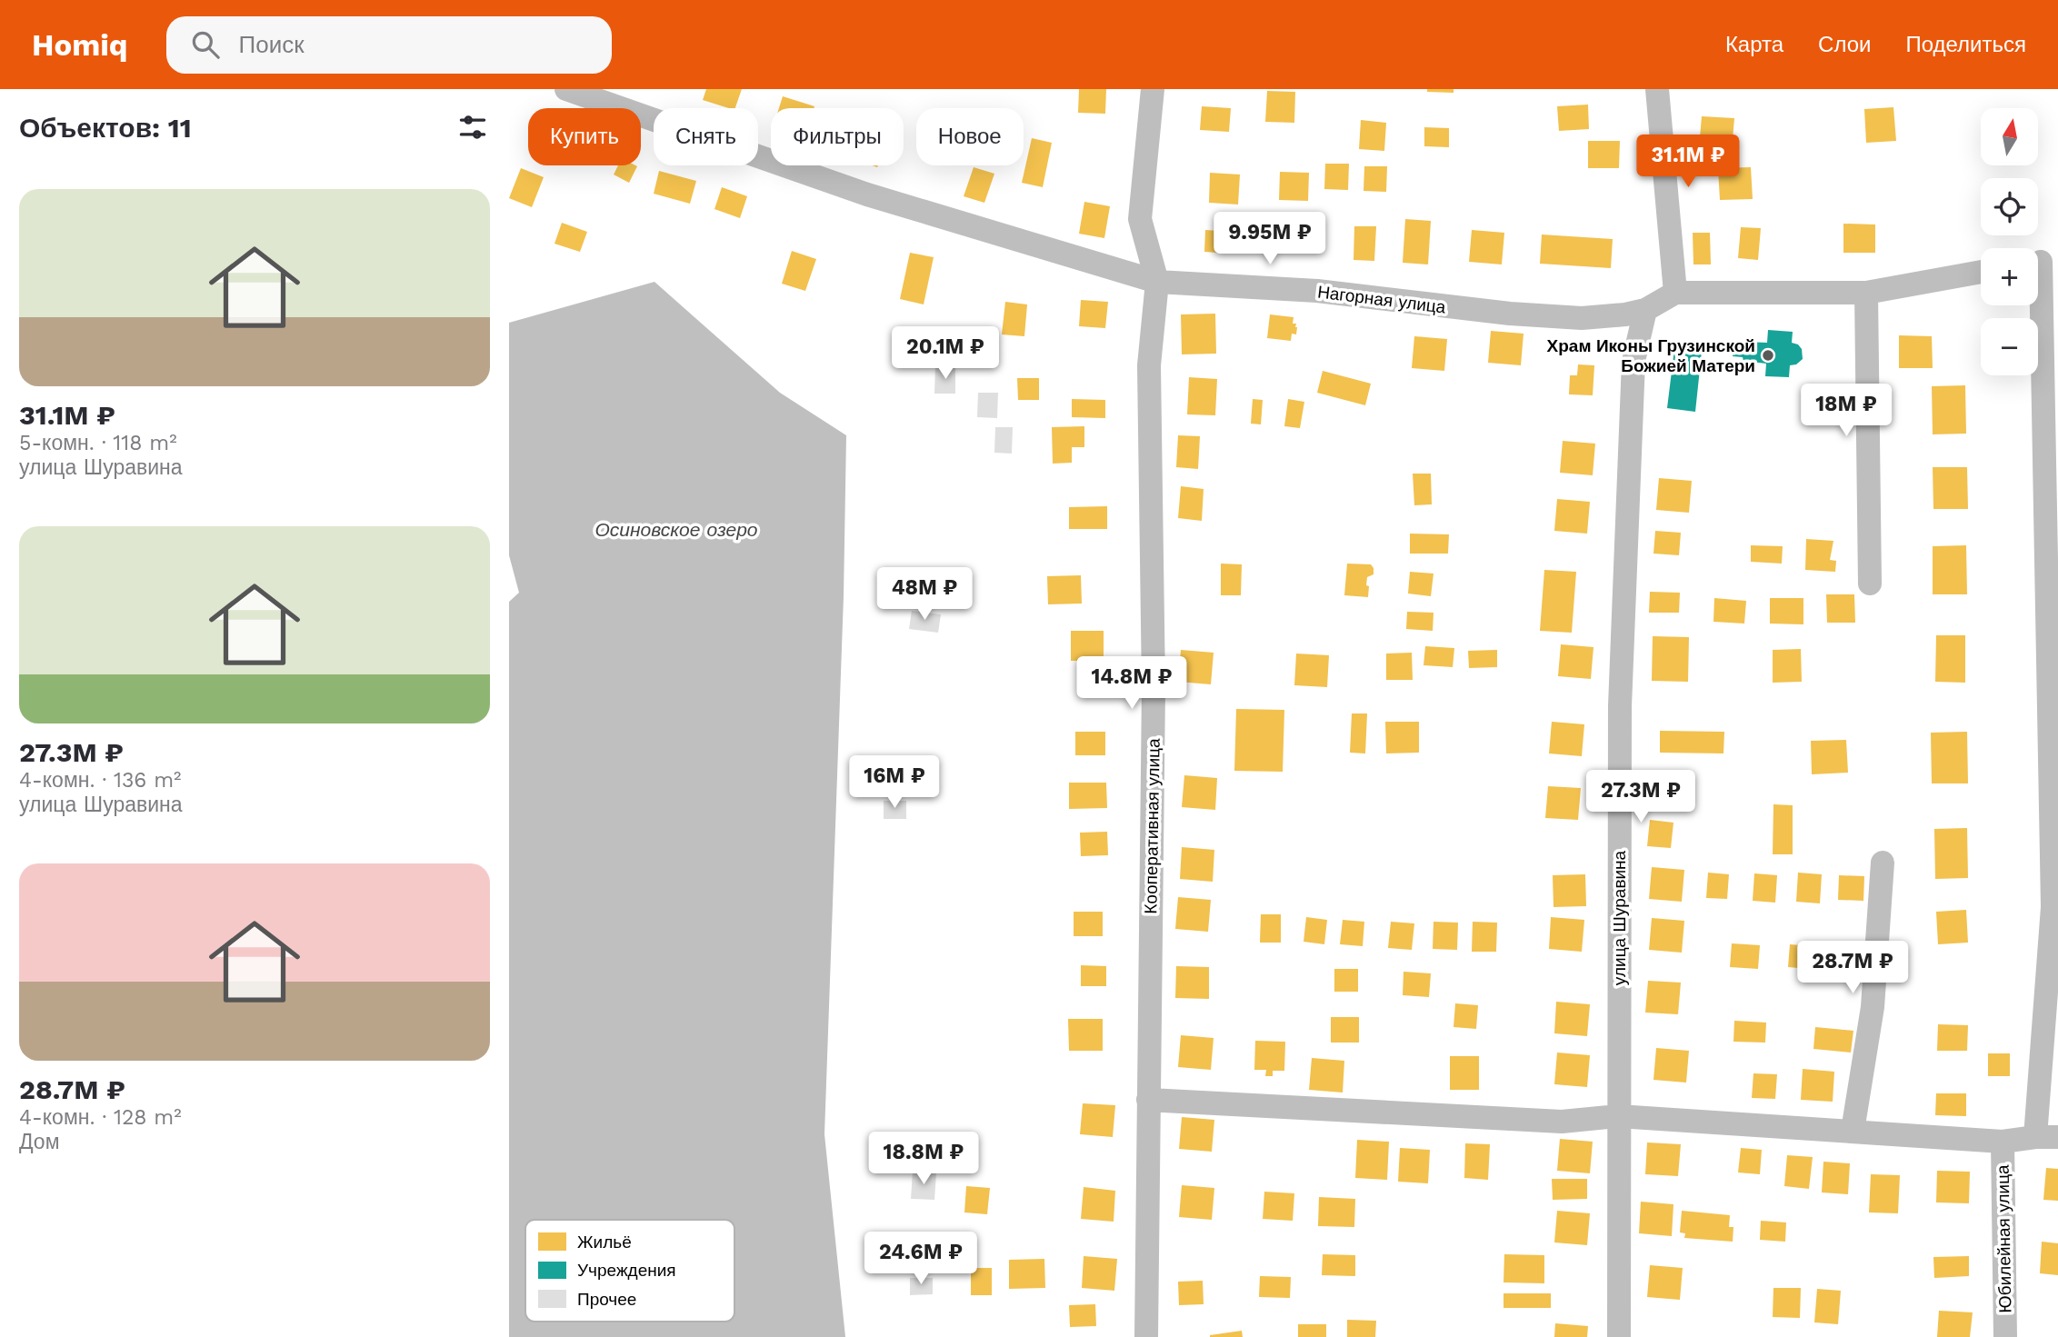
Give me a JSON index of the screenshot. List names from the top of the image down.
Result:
{
  "streets": {
    "street": [
      "Нагорная улица",
      "Кооперативная улица",
      "улица Шуравина",
      "Юбилейная улица"
    ]
  },
  "crossings": [
    ["Нагорная улица", "Кооперативная улица"],
    ["Нагорная улица", "улица Шуравина"]
  ],
  "water": ["Осиновское озеро"],
  "places": ["Храм Иконы Грузинской Божией Матери"],
  "legend": ["Жильё", "Учреждения", "Прочее"],
  "north": "top",
  "page": {
    "header": "Homiq",
    "search": "Поиск",
    "nav": ["Карта", "Слои", "Поделиться"],
    "heading": "Объектов: 11",
    "map_buttons": ["+", "−"],
    "chip": [
      "Купить",
      "Снять",
      "Фильтры",
      "Новое"
    ],
    "price": [
      "31.1M ₽",
      "9.95M ₽",
      "20.1M ₽",
      "18M ₽",
      "48M ₽",
      "14.8M ₽",
      "16M ₽",
      "27.3M ₽",
      "28.7M ₽",
      "18.8M ₽",
      "24.6M ₽"
    ],
    "list": [
      {
        "name": "31.1M ₽",
        "note": "5-комн. · 118 m² · улица Шуравина"
      },
      {
        "name": "27.3M ₽",
        "note": "4-комн. · 136 m² · улица Шуравина"
      },
      {
        "name": "28.7M ₽",
        "note": "4-комн. · 128 m² · Дом"
      }
    ]
  }
}
